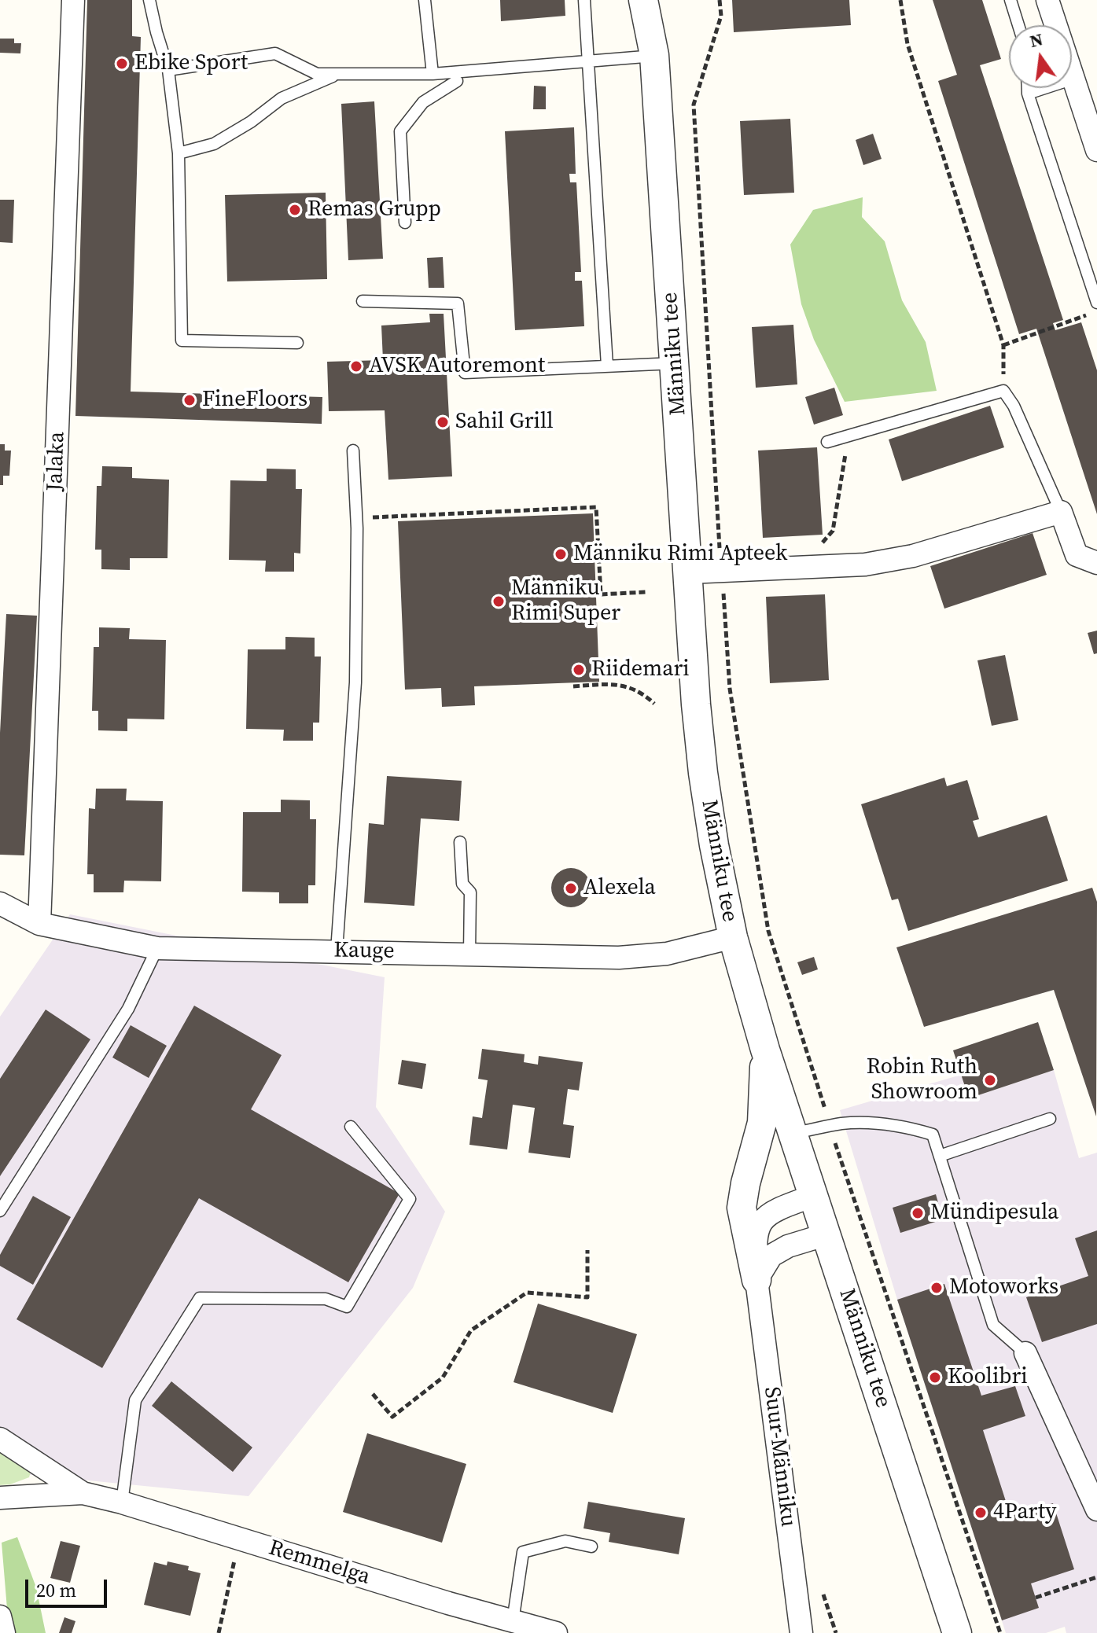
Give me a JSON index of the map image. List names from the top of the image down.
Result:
{
  "streets": {
    "street": [
      "Männiku tee",
      "Jalaka",
      "Kauge",
      "Suur-Männiku",
      "Remmelga"
    ]
  },
  "crossings": [
    ["Männiku tee", "Kauge"],
    ["Männiku tee", "Suur-Männiku"],
    ["Jalaka", "Kauge"]
  ],
  "places": [
    "Ebike Sport",
    "Remas Grupp",
    "AVSK Autoremont",
    "FineFloors",
    "Sahil Grill",
    "Männiku Rimi Apteek",
    "Männiku Rimi Super",
    "Riidemari",
    "Alexela",
    "Robin Ruth Showroom",
    "Mündipesula",
    "Motoworks",
    "Koolibri",
    "4Party"
  ],
  "scale_bar": "20 m",
  "north": "top"
}
